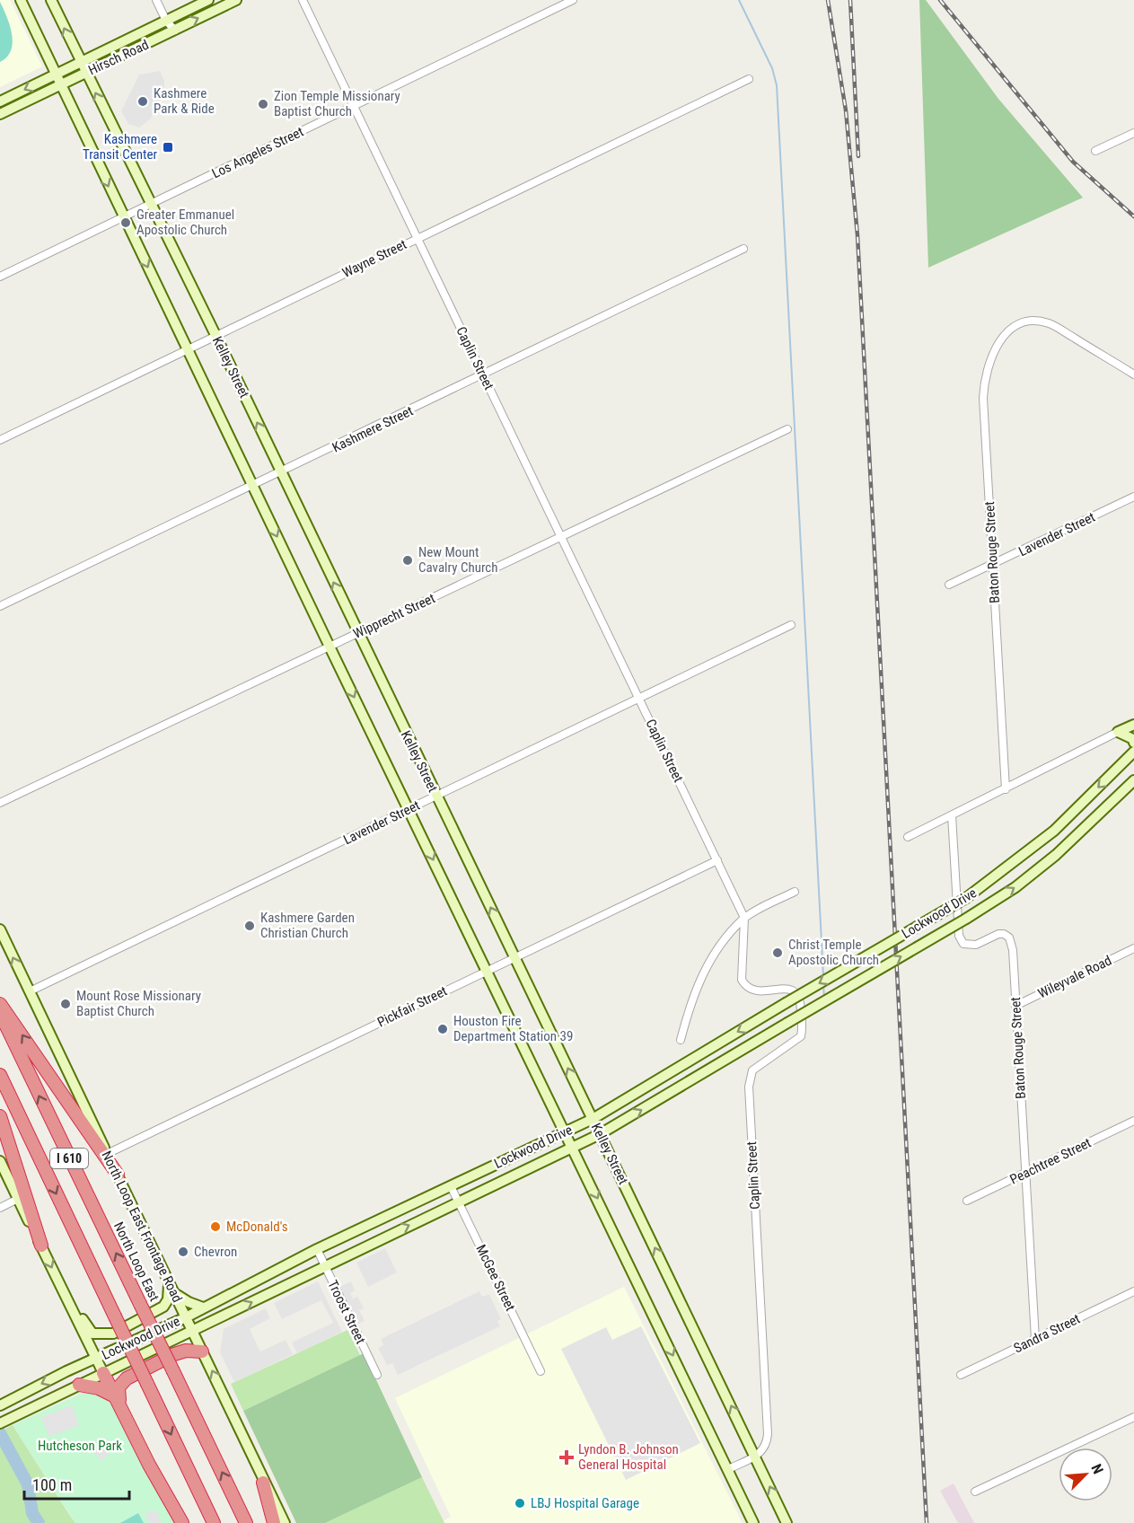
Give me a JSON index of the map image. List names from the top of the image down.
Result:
{
  "streets": {
    "highway": ["I 610", "North Loop East"],
    "main road": [
      "Hirsch Road",
      "Kelley Street",
      "Lockwood Drive",
      "North Loop East Frontage Road"
    ],
    "street": [
      "Los Angeles Street",
      "Wayne Street",
      "Caplin Street",
      "Kashmere Street",
      "Lavender Street",
      "Baton Rouge Street",
      "Wipprecht Street",
      "Wileyvale Road",
      "Pickfair Street",
      "Peachtree Street",
      "McGee Street",
      "Troost Street",
      "Sandra Street"
    ]
  },
  "crossings": [
    ["Hirsch Road", "Kelley Street"],
    ["Los Angeles Street", "Caplin Street"],
    ["Los Angeles Street", "Kelley Street"],
    ["Wayne Street", "Caplin Street"],
    ["Wayne Street", "Kelley Street"],
    ["Caplin Street", "Kelley Street"],
    ["Caplin Street", "Kashmere Street"],
    ["Caplin Street", "Lavender Street"],
    ["Caplin Street", "Wipprecht Street"],
    ["Caplin Street", "Pickfair Street"],
    ["Kelley Street", "Kashmere Street"],
    ["Kelley Street", "Lavender Street"],
    ["Kelley Street", "Wipprecht Street"],
    ["Kelley Street", "Lockwood Drive"],
    ["Kelley Street", "Pickfair Street"],
    ["Lavender Street", "Baton Rouge Street"],
    ["Lavender Street", "North Loop East Frontage Road"],
    ["Baton Rouge Street", "Wileyvale Road"],
    ["Baton Rouge Street", "Peachtree Street"],
    ["Baton Rouge Street", "Sandra Street"],
    ["Lockwood Drive", "North Loop East Frontage Road"],
    ["Lockwood Drive", "McGee Street"],
    ["Lockwood Drive", "Troost Street"],
    ["Pickfair Street", "North Loop East Frontage Road"]
  ],
  "parks": ["Hutcheson Park"],
  "places": {
    "other": [
      "Kashmere Park & Ride",
      "Zion Temple Missionary Baptist Church",
      "Greater Emmanuel Apostolic Church",
      "New Mount Cavalry Church",
      "Kashmere Garden Christian Church",
      "Christ Temple Apostolic Church",
      "Mount Rose Missionary Baptist Church",
      "Houston Fire Department Station 39",
      "McDonald's",
      "Chevron",
      "LBJ Hospital Garage"
    ],
    "transit": ["Kashmere Transit Center"],
    "health": ["Lyndon B. Johnson General Hospital"]
  },
  "scale_bar": "100 m",
  "north": "top right"
}
